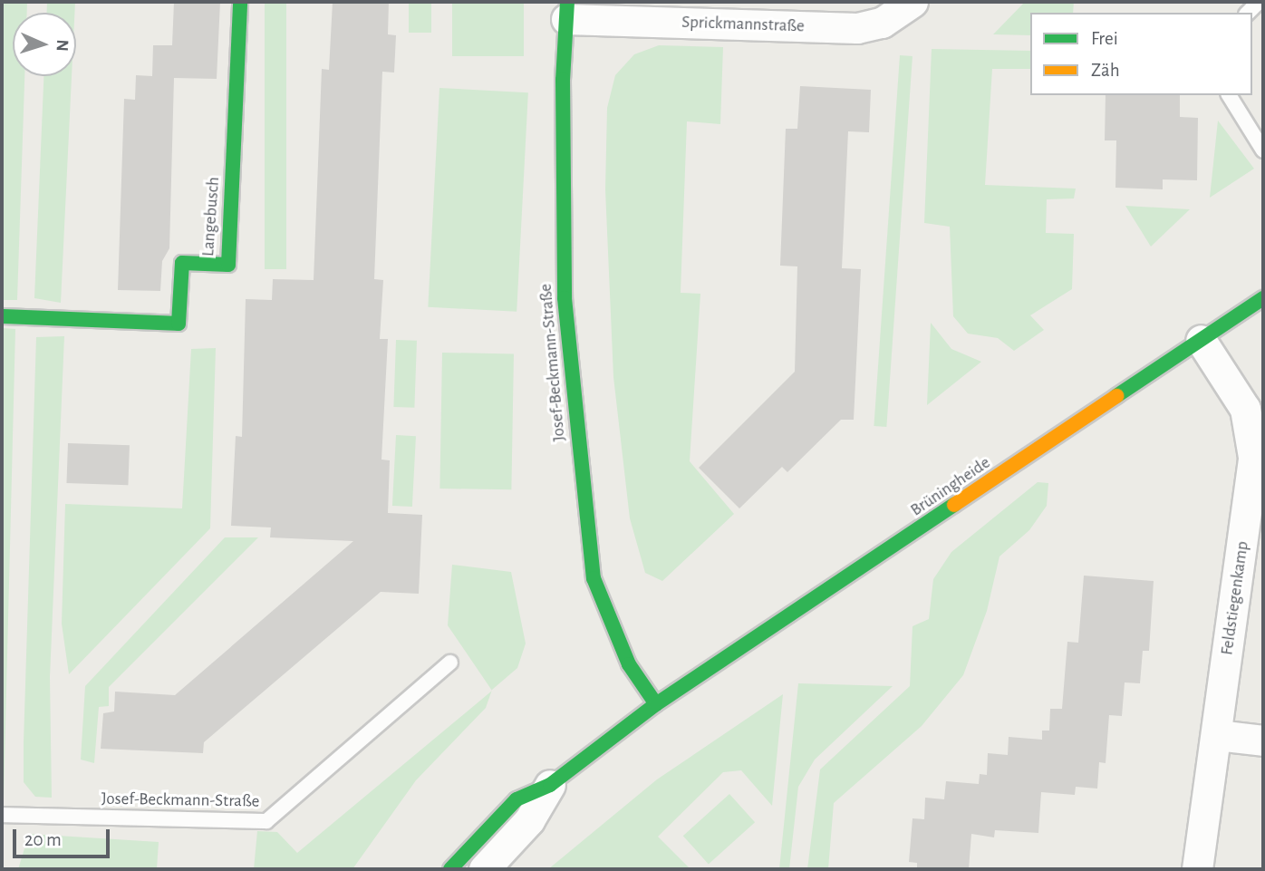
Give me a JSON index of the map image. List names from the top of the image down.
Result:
{
  "streets": {
    "street": [
      "Sprickmannstraße",
      "Langebusch",
      "Josef-Beckmann-Straße",
      "Brüningheide",
      "Feldstiegenkamp"
    ]
  },
  "crossings": [
    ["Sprickmannstraße", "Josef-Beckmann-Straße"],
    ["Josef-Beckmann-Straße", "Brüningheide"],
    ["Brüningheide", "Feldstiegenkamp"]
  ],
  "legend": ["Frei", "Zäh"],
  "scale_bar": "20 m",
  "north": "right"
}
